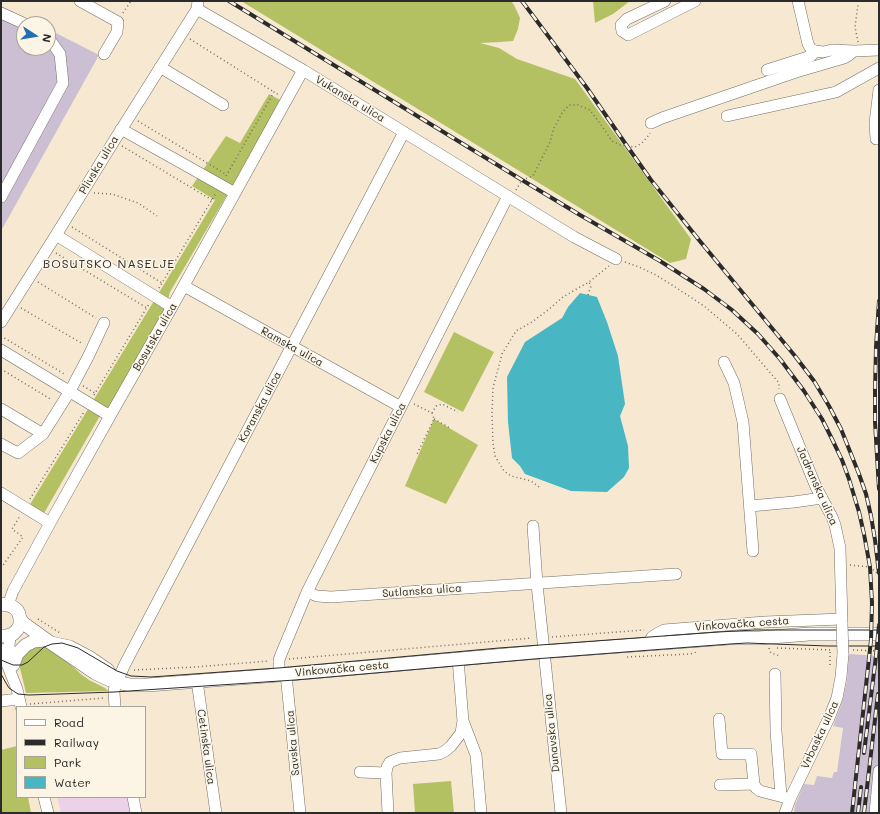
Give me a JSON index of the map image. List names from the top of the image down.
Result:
{
  "streets": {
    "main road": ["Vinkovačka cesta"],
    "street": [
      "Vukanska ulica",
      "Plivska ulica",
      "Bosutska ulica",
      "Ramska ulica",
      "Koranska ulica",
      "Kupska ulica",
      "Jadranska ulica",
      "Sutlanska ulica",
      "Dunavska ulica",
      "Vrbaska ulica",
      "Savska ulica",
      "Cetinska ulica"
    ]
  },
  "crossings": [
    ["Vukanska ulica", "Plivska ulica"],
    ["Vukanska ulica", "Bosutska ulica"],
    ["Vukanska ulica", "Koranska ulica"],
    ["Vukanska ulica", "Kupska ulica"],
    ["Bosutska ulica", "Ramska ulica"],
    ["Bosutska ulica", "Vinkovačka cesta"],
    ["Ramska ulica", "Koranska ulica"],
    ["Ramska ulica", "Kupska ulica"],
    ["Koranska ulica", "Vinkovačka cesta"],
    ["Kupska ulica", "Sutlanska ulica"],
    ["Kupska ulica", "Vinkovačka cesta"],
    ["Kupska ulica", "Savska ulica"],
    ["Jadranska ulica", "Vinkovačka cesta"],
    ["Jadranska ulica", "Vrbaska ulica"],
    ["Vinkovačka cesta", "Dunavska ulica"],
    ["Vinkovačka cesta", "Vrbaska ulica"],
    ["Vinkovačka cesta", "Savska ulica"],
    ["Vinkovačka cesta", "Cetinska ulica"]
  ],
  "districts": ["BOSUTSKO NASELJE"],
  "legend": [
    "Road",
    "Railway",
    "Park",
    "Water"
  ],
  "north": "right"
}
